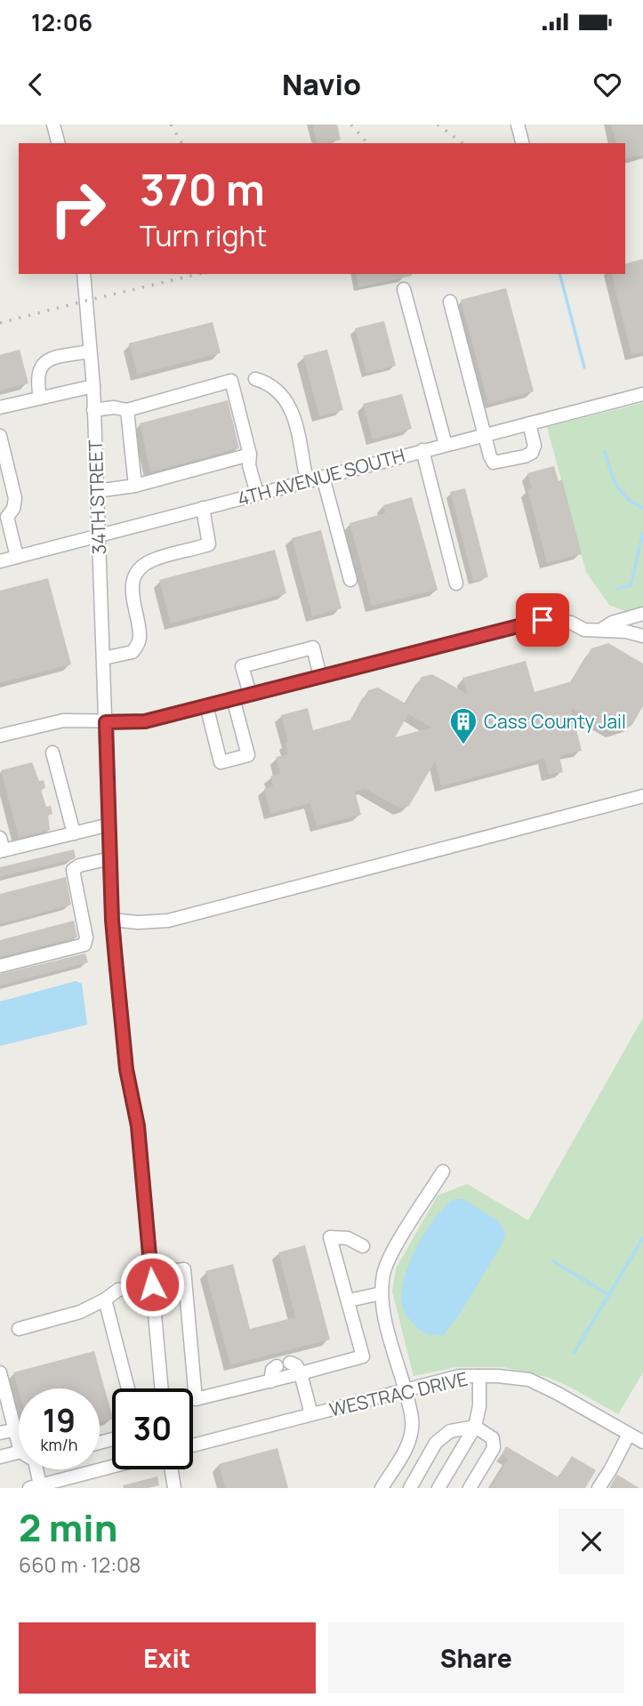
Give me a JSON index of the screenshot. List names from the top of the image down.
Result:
{
  "streets": {
    "street": ["4TH AVENUE SOUTH", "34TH STREET", "WESTRAC DRIVE"]
  },
  "crossings": [
    ["4TH AVENUE SOUTH", "34TH STREET"]
  ],
  "places": {
    "building": ["Cass County Jail"]
  },
  "page": {
    "status": "12:06",
    "header": "Navio",
    "turn": ["370 m", "Turn right"],
    "speed": "19 km/h",
    "limit": "30",
    "heading": ["2 min", "660 m · 12:08"],
    "buttons": ["Exit", "Share"]
  }
}
